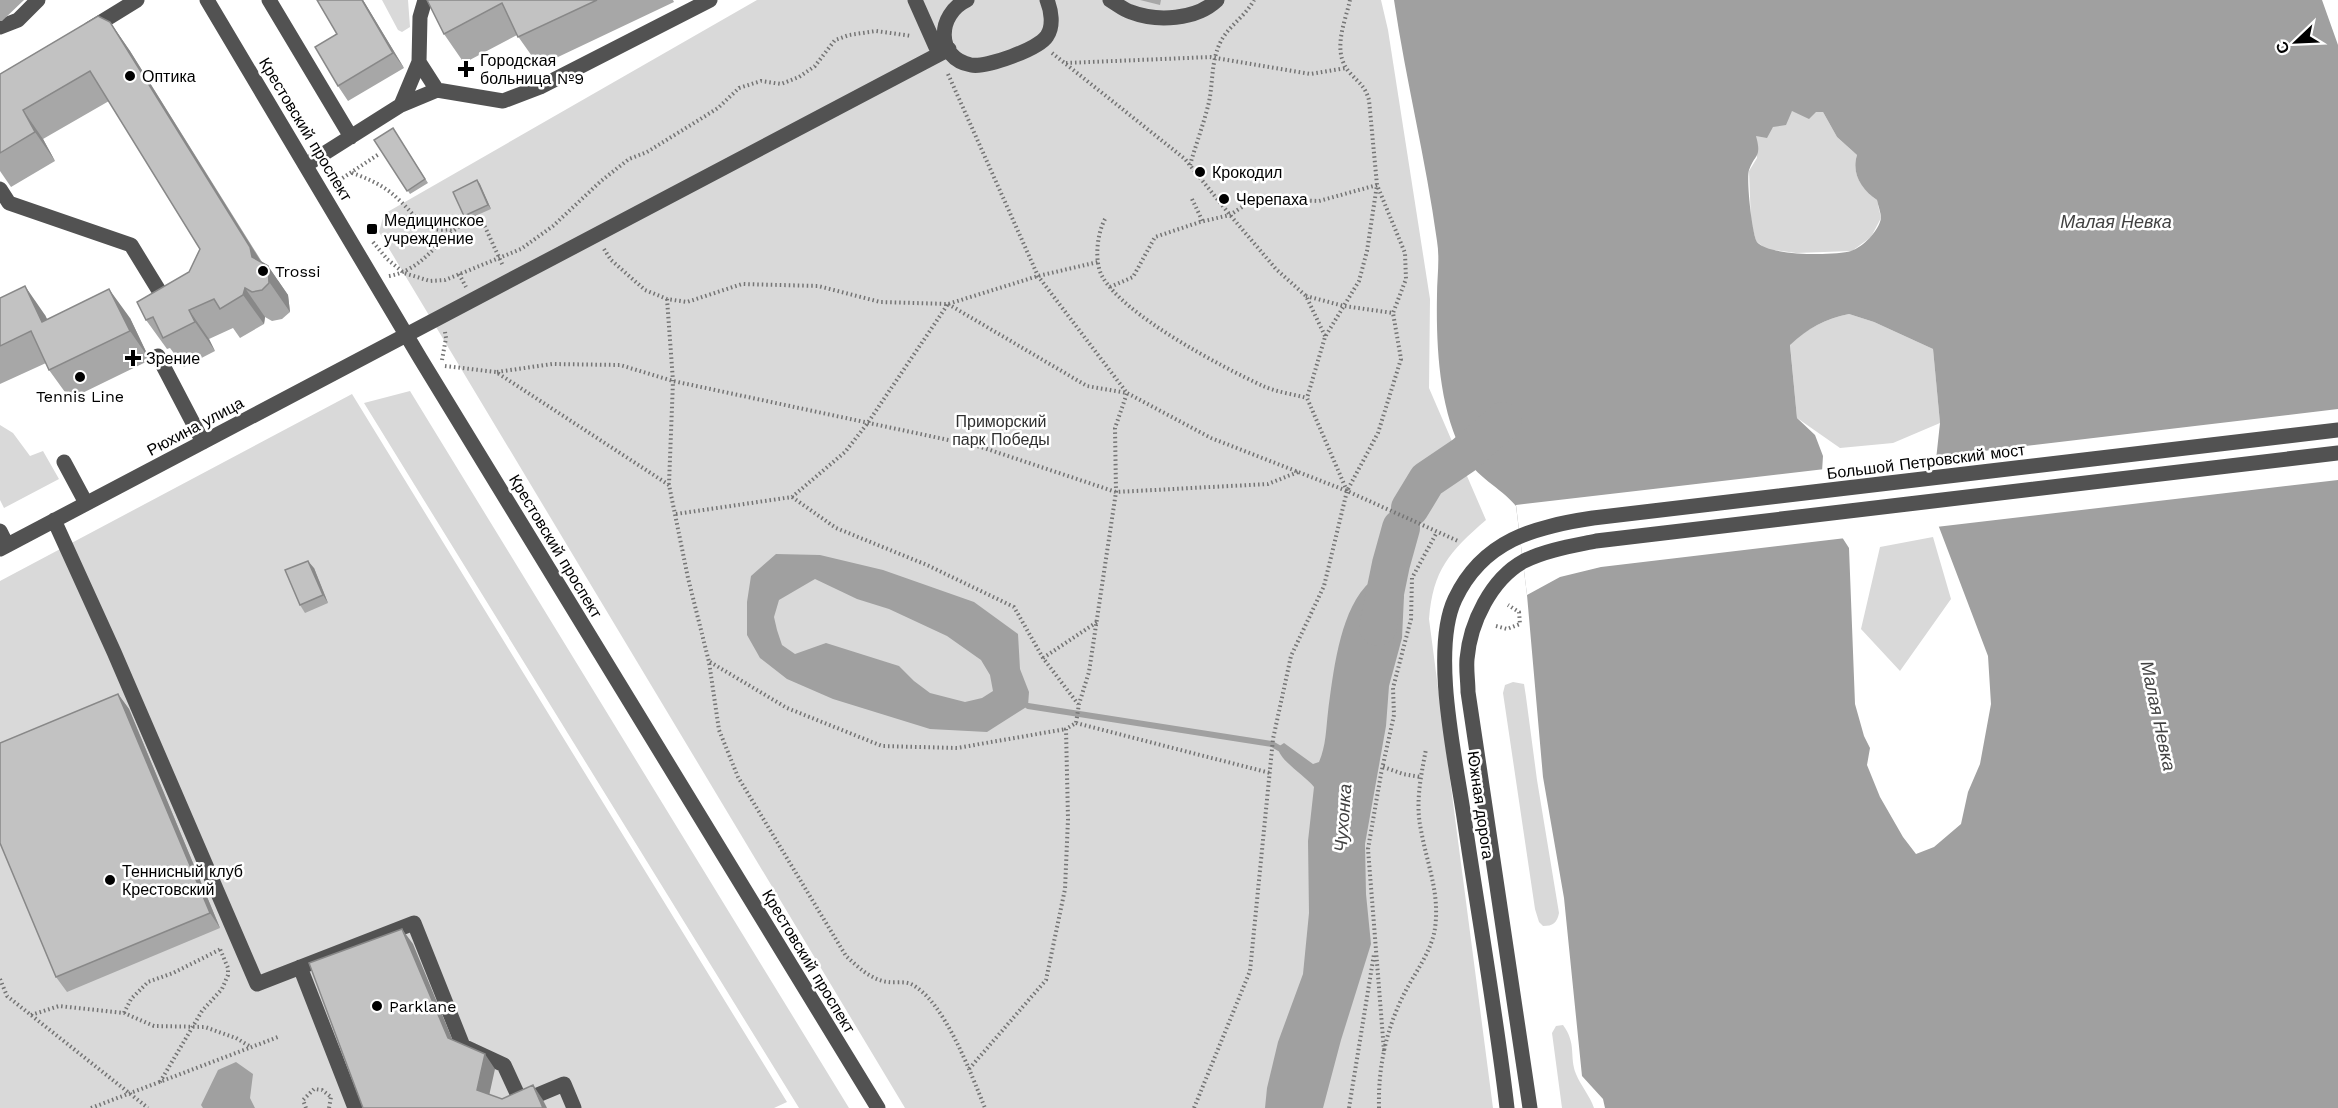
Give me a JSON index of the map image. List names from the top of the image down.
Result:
{
  "streets": {
    "street": [
      "Крестовский проспект",
      "Рюхина улица",
      "Большой Петровский мост",
      "Южная дорога"
    ]
  },
  "crossings": [
    ["Крестовский проспект", "Рюхина улица"],
    ["Большой Петровский мост", "Южная дорога"]
  ],
  "water": ["Малая Невка", "Чухонка"],
  "parks": ["Приморский парк Победы"],
  "places": {
    "health": ["Городская больница №9", "Зрение"],
    "other": [
      "Оптика",
      "Крокодил",
      "Черепаха",
      "Trossi",
      "Tennis Line",
      "Теннисный клуб Крестовский",
      "Parklane"
    ],
    "transit": ["Медицинское учреждение"]
  },
  "north": "bottom left"
}
